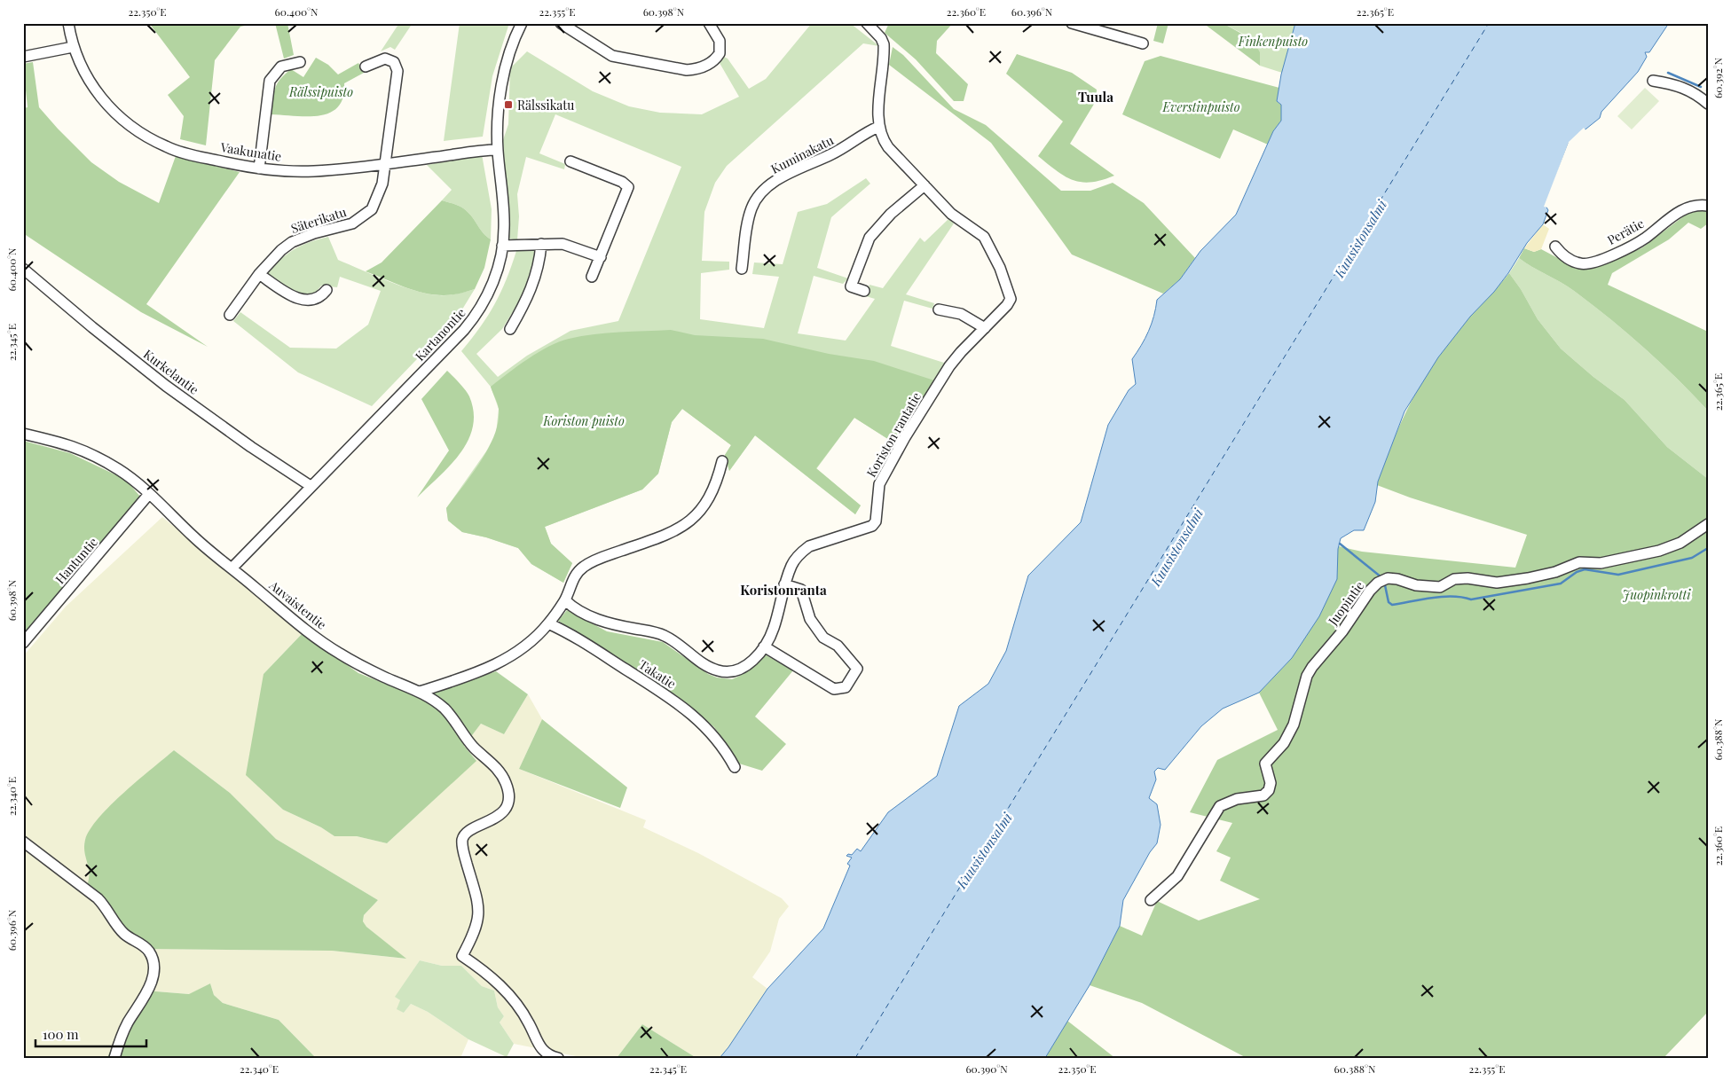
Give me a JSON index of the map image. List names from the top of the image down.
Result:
{
  "streets": {
    "street": [
      "Vaakunatie",
      "Kuminakatu",
      "Säterikatu",
      "Perätie",
      "Kartanontie",
      "Kurkelantie",
      "Koriston rantatie",
      "Hantuntie",
      "Juopintie",
      "Auvaistentie",
      "Takatie"
    ]
  },
  "crossings": [
    ["Vaakunatie", "Säterikatu"],
    ["Vaakunatie", "Kartanontie"],
    ["Kuminakatu", "Koriston rantatie"],
    ["Kartanontie", "Kurkelantie"],
    ["Kartanontie", "Auvaistentie"],
    ["Hantuntie", "Auvaistentie"]
  ],
  "districts": ["Tuula", "Koristonranta"],
  "water": ["Kuusistonsalmi"],
  "parks": [
    "Finkenpuisto",
    "Rälssipuisto",
    "Everstinpuisto",
    "Koriston puisto",
    "Juopinkrotti"
  ],
  "places": {
    "transit": ["Rälssikatu"]
  },
  "scale_bar": "100 m",
  "coordinates": [
    "22.350°E",
    "60.400°N",
    "22.355°E",
    "60.398°N",
    "22.360°E",
    "60.396°N",
    "22.365°E",
    "60.392°N",
    "22.345°E",
    "60.388°N",
    "22.340°E",
    "60.390°N"
  ]
}
